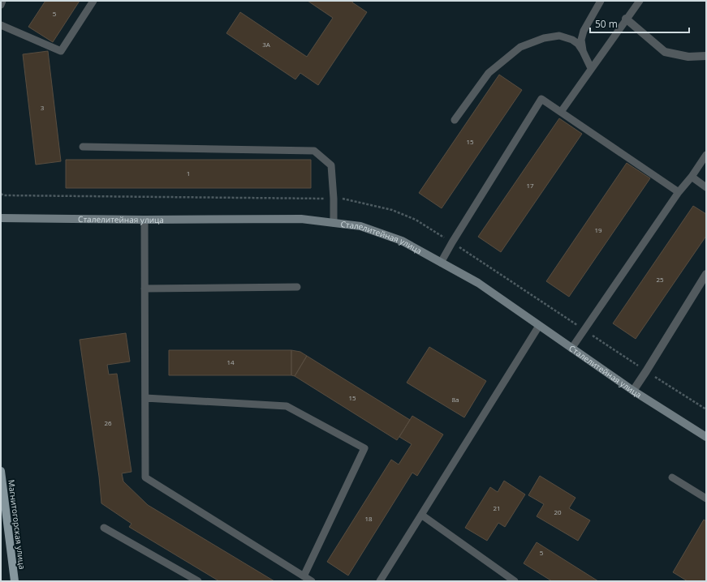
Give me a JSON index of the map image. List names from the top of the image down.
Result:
{
  "streets": {
    "main road": ["Магнитогорская улица"],
    "street": ["Сталелитейная улица"]
  },
  "house_numbers": [
    "5",
    "3А",
    "3",
    "15",
    "1",
    "17",
    "19",
    "25",
    "14",
    "15",
    "8а",
    "26",
    "21",
    "20",
    "18",
    "5"
  ],
  "scale_bar": "50 m"
}
